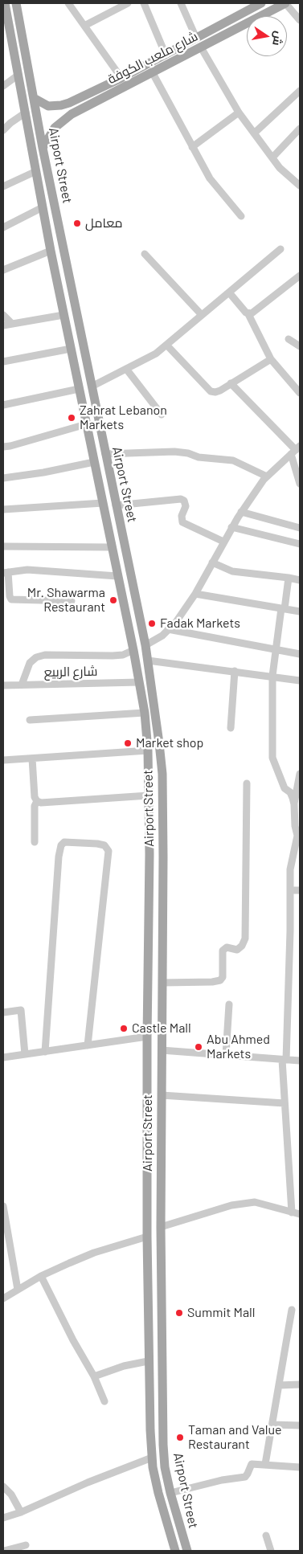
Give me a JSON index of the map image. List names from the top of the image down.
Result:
{
  "streets": {
    "main road": ["شارع ملعب الكوفة", "Airport Street"],
    "street": ["شارع الربيع"]
  },
  "crossings": [
    ["شارع ملعب الكوفة", "Airport Street"],
    ["Airport Street", "شارع الربيع"]
  ],
  "places": [
    "معامل",
    "Zahrat Lebanon Markets",
    "Mr. Shawarma Restaurant",
    "Fadak Markets",
    "Market shop",
    "Castle Mall",
    "Abu Ahmed Markets",
    "Summit Mall",
    "Taman and Value Restaurant"
  ],
  "north": "right"
}
